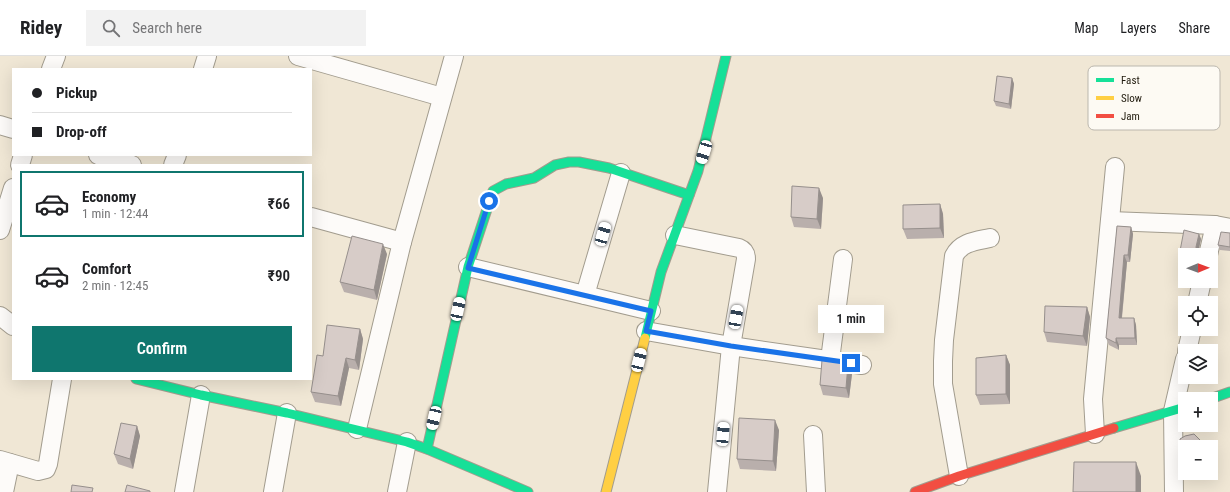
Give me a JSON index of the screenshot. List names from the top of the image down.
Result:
{
  "legend": ["Fast", "Slow", "Jam"],
  "north": "right",
  "page": {
    "header": "Ridey",
    "search": "Search here",
    "nav": ["Map", "Layers", "Share"],
    "banner": ["Pickup", "Drop-off"],
    "list": [
      {
        "name": "Economy",
        "note": "1 min · 12:44",
        "value": "₹66"
      },
      {
        "name": "Comfort",
        "note": "2 min · 12:45",
        "value": "₹90"
      }
    ],
    "map_buttons": ["+", "−"],
    "bubble": "1 min",
    "buttons": "Confirm"
  }
}
